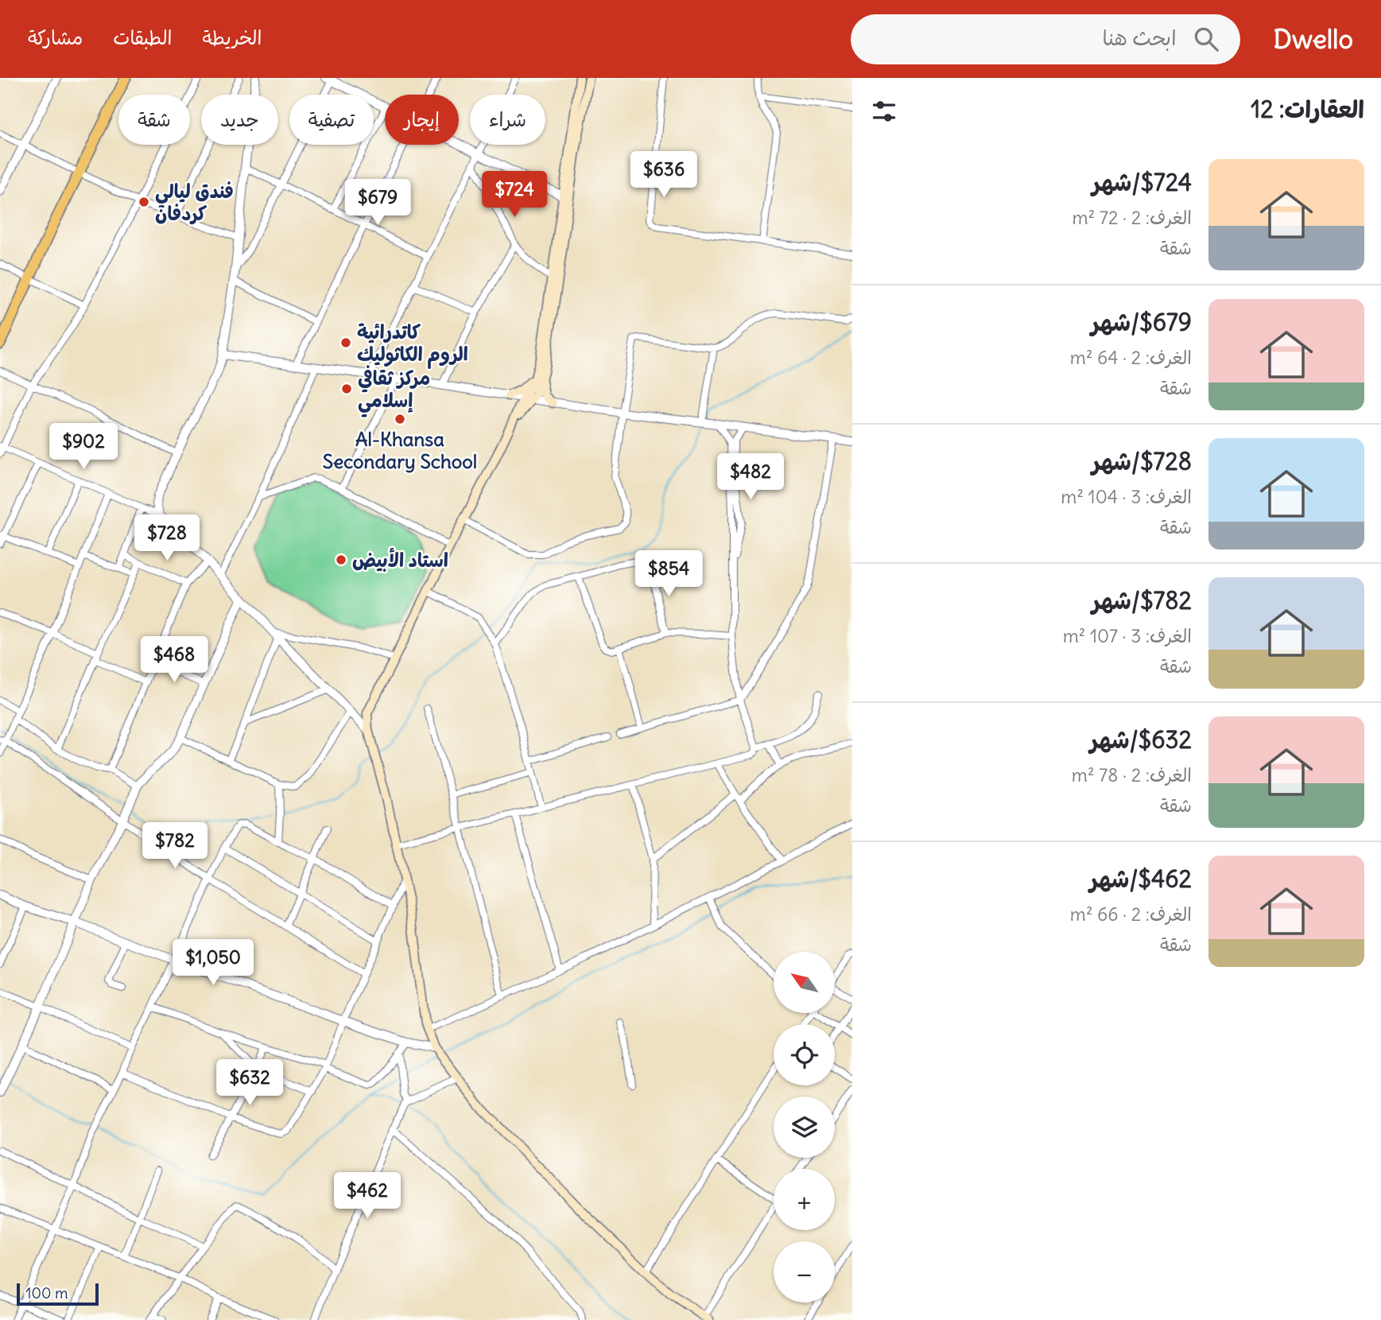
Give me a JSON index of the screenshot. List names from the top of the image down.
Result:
{
  "places": [
    "فندق ليالي كردفان",
    "كاتدرائية الروم الكاثوليك",
    "مركز ثقافي إسلامي",
    "Al-Khansa Secondary School",
    "استاد الأبيض"
  ],
  "scale_bar": "100 m",
  "north": "top left",
  "page": {
    "header": "Dwello",
    "search": "ابحث هنا",
    "nav": ["الخريطة", "الطبقات", "مشاركة"],
    "heading": "العقارات: 12",
    "chip": [
      "شراء",
      "إيجار",
      "تصفية",
      "جديد",
      "شقة"
    ],
    "list": [
      {
        "name": "$724/شهر",
        "note": "الغرف: 2 · 72 m² · شقة"
      },
      {
        "name": "$679/شهر",
        "note": "الغرف: 2 · 64 m² · شقة"
      },
      {
        "name": "$728/شهر",
        "note": "الغرف: 3 · 104 m² · شقة"
      },
      {
        "name": "$782/شهر",
        "note": "الغرف: 3 · 107 m² · شقة"
      },
      {
        "name": "$632/شهر",
        "note": "الغرف: 2 · 78 m² · شقة"
      },
      {
        "name": "$462/شهر",
        "note": "الغرف: 2 · 66 m² · شقة"
      }
    ],
    "price": [
      "$636",
      "$724",
      "$679",
      "$902",
      "$482",
      "$728",
      "$854",
      "$468",
      "$782",
      "$1,050",
      "$632",
      "$462"
    ],
    "map_buttons": ["+", "−"],
    "scale": "100 m"
  }
}
